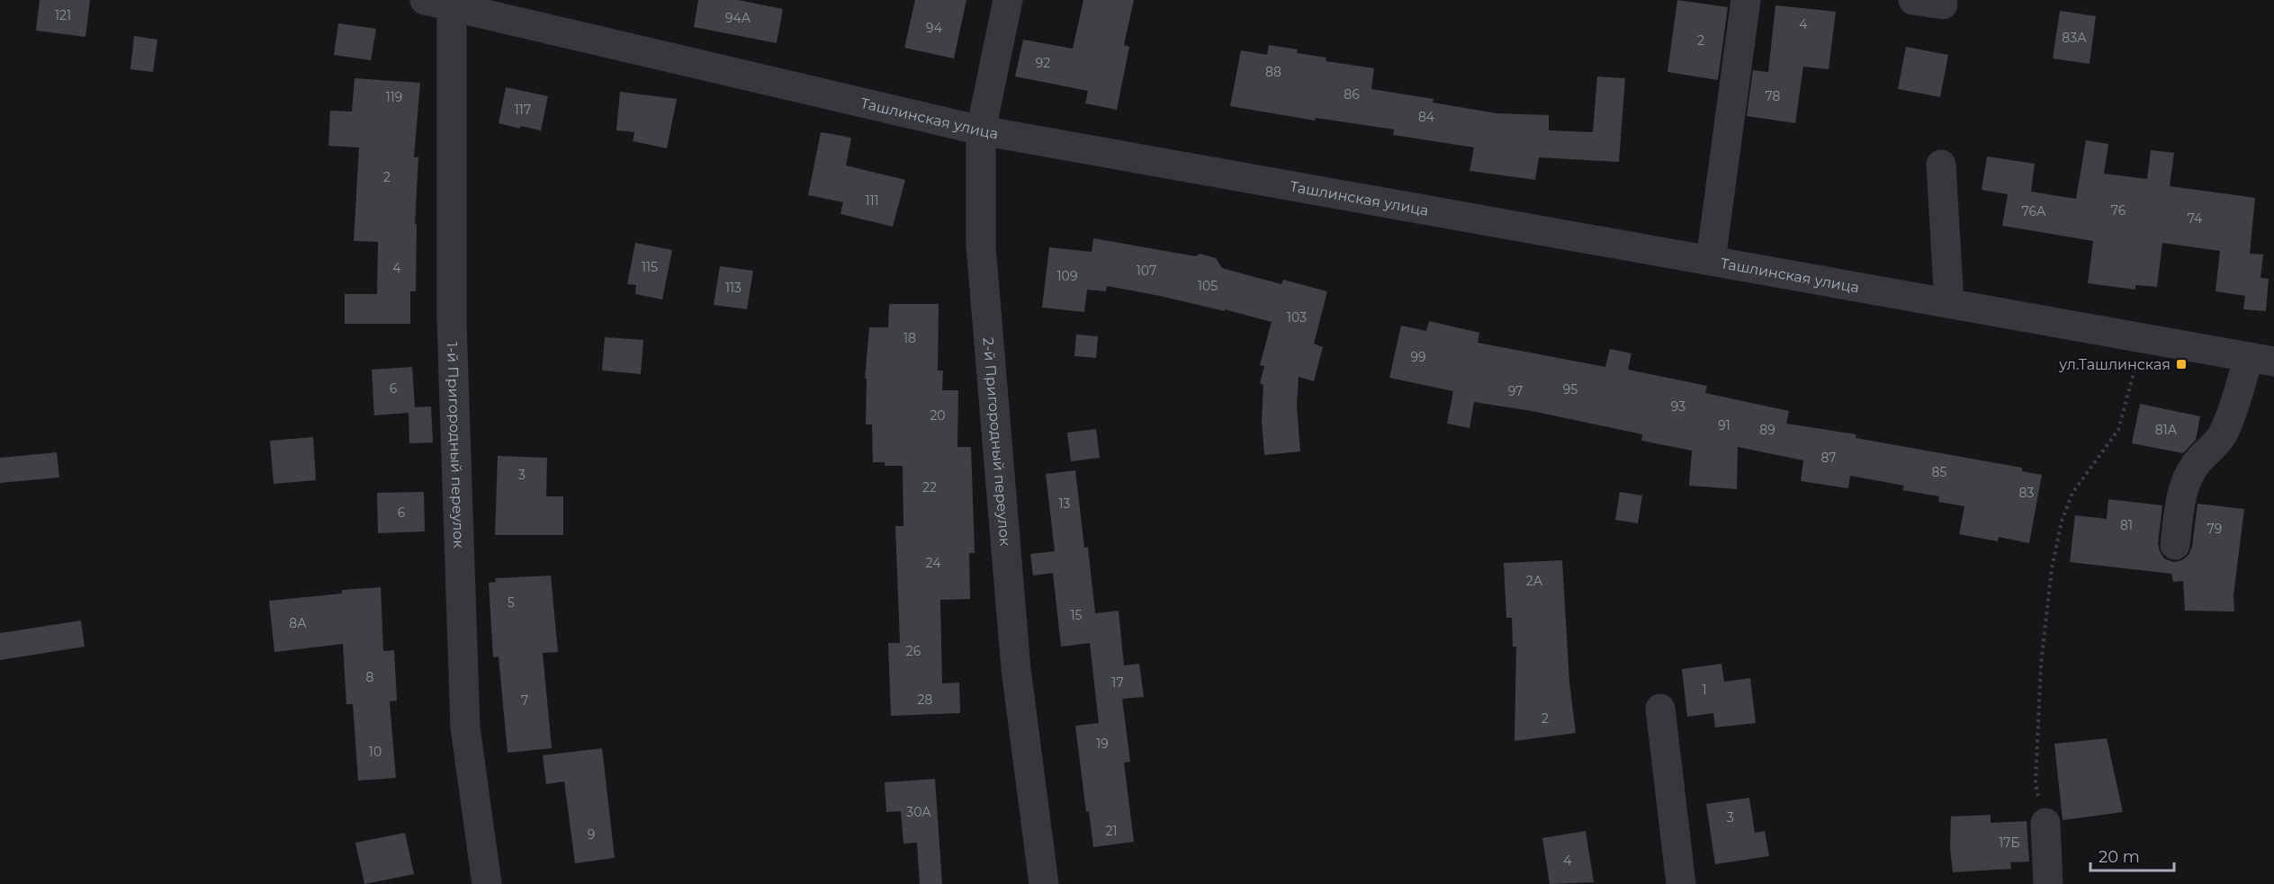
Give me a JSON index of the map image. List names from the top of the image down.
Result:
{
  "streets": {
    "street": ["Ташлинская улица", "2-й Пригородный переулок", "1-й Пригородный переулок"]
  },
  "crossings": [
    ["Ташлинская улица", "2-й Пригородный переулок"],
    ["Ташлинская улица", "1-й Пригородный переулок"]
  ],
  "places": {
    "transit": ["ул.Ташлинская"]
  },
  "house_numbers": [
    "121",
    "94А",
    "4",
    "94",
    "83А",
    "2",
    "92",
    "88",
    "86",
    "78",
    "119",
    "117",
    "84",
    "2",
    "111",
    "76",
    "76А",
    "74",
    "115",
    "4",
    "107",
    "109",
    "105",
    "113",
    "103",
    "18",
    "99",
    "6",
    "95",
    "97",
    "93",
    "20",
    "91",
    "89",
    "81А",
    "87",
    "85",
    "3",
    "22",
    "83",
    "13",
    "6",
    "81",
    "79",
    "24",
    "2А",
    "5",
    "15",
    "8А",
    "26",
    "8",
    "17",
    "1",
    "28",
    "7",
    "2",
    "19",
    "10",
    "30А",
    "3",
    "21",
    "9",
    "17Б",
    "4"
  ],
  "scale_bar": "20 m"
}
